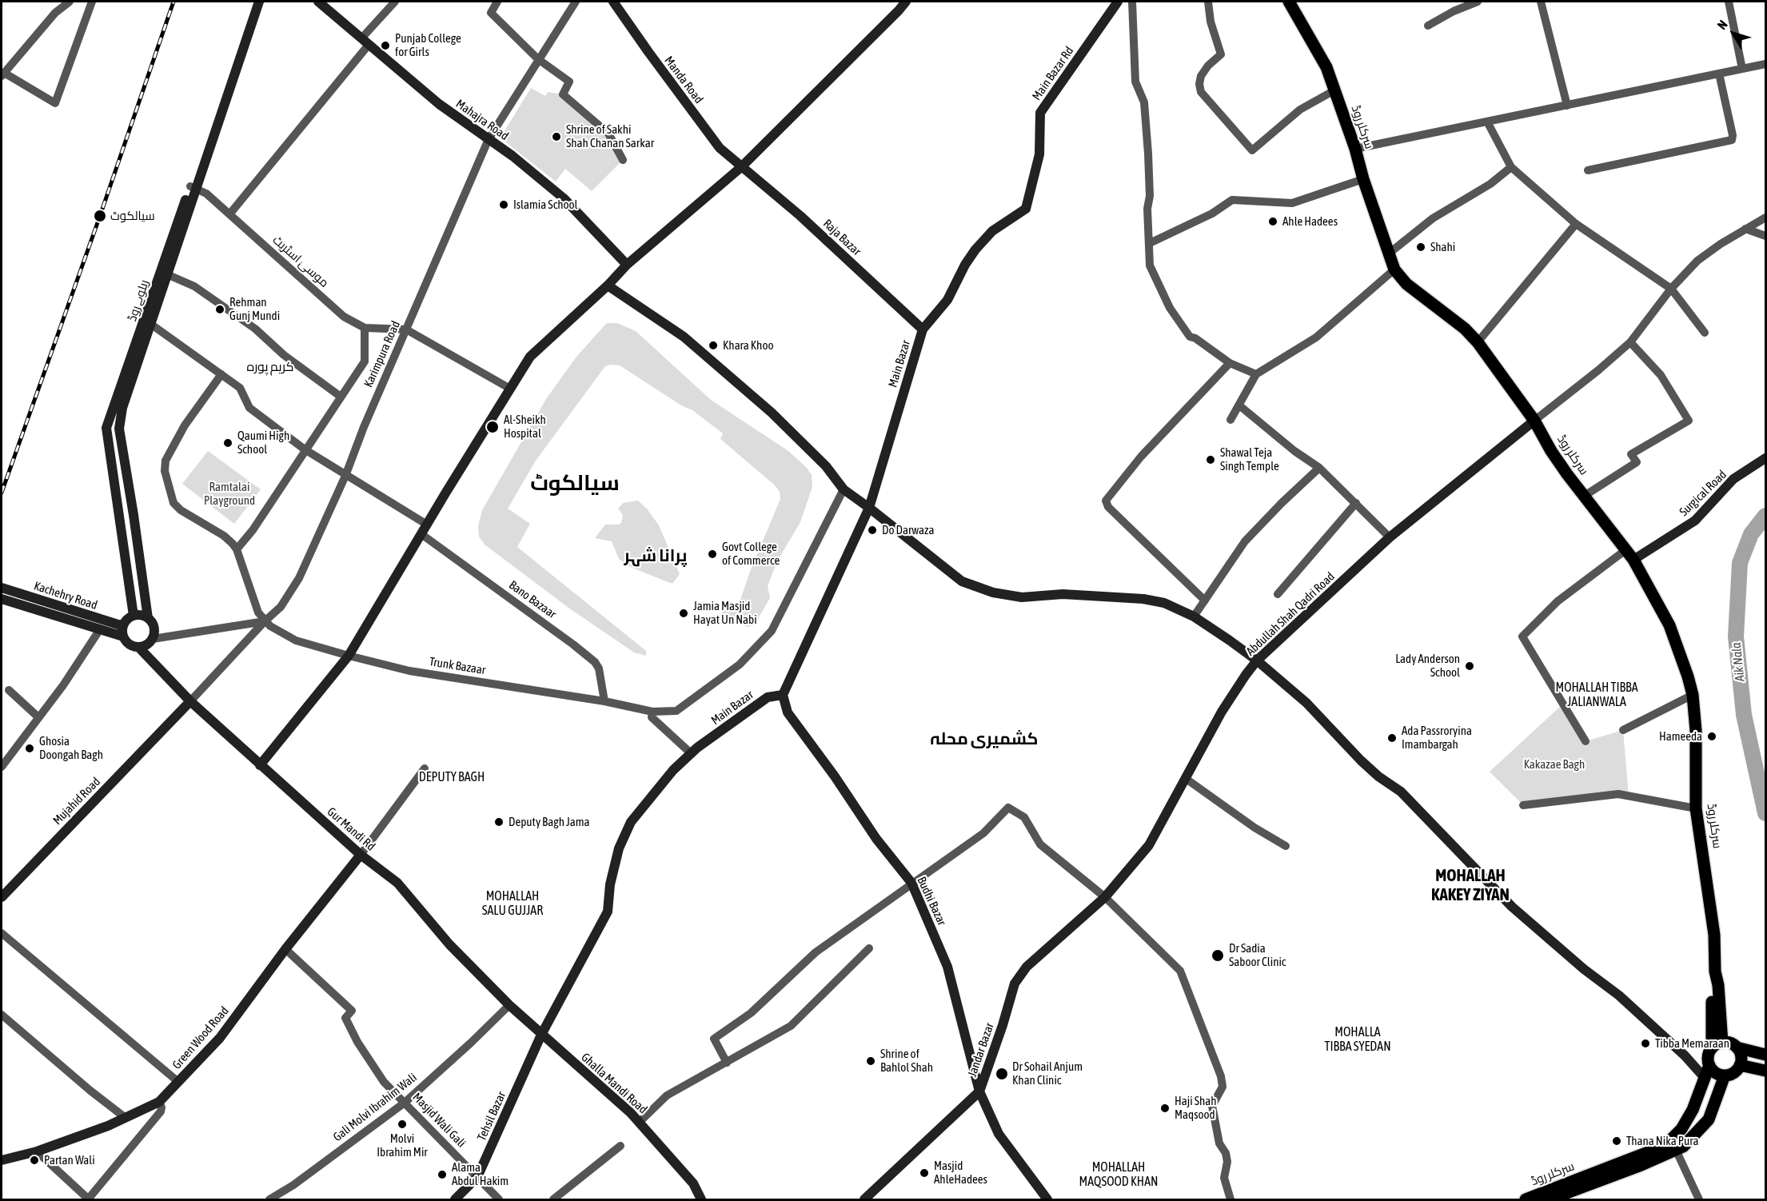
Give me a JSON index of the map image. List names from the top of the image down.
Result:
{
  "streets": {
    "main road": ["سرکلر روڈ"],
    "street": [
      "Main Bazar Rd",
      "Manda Road",
      "Mahajra Road",
      "Raja Bazar",
      "موسیٰ اسٹریٹ",
      "ریلوے روڈ",
      "Karimpura Road",
      "Main Bazar",
      "Surgical Road",
      "Kachehry Road",
      "Bano Bazaar",
      "Abdullah Shah Qadri Road",
      "Trunk Bazaar",
      "Mujahid Road",
      "Gur Mandi Rd",
      "Budhi Bazar",
      "Green Wood Road",
      "Jandar Bazar",
      "Ghalla Mandi Road",
      "Gali Molvi Ibrahim Wali",
      "Tehsil Bazar",
      "Masjid Wali Gali"
    ]
  },
  "crossings": [
    ["Main Bazar Rd", "Raja Bazar"],
    ["Main Bazar Rd", "Main Bazar"],
    ["Manda Road", "Raja Bazar"],
    ["Mahajra Road", "Karimpura Road"],
    ["سرکلر روڈ", "Surgical Road"],
    ["سرکلر روڈ", "Abdullah Shah Qadri Road"],
    ["Raja Bazar", "Main Bazar"],
    ["موسیٰ اسٹریٹ", "ریلوے روڈ"],
    ["موسیٰ اسٹریٹ", "Karimpura Road"],
    ["ریلوے روڈ", "Kachehry Road"],
    ["ریلوے روڈ", "Gur Mandi Rd"],
    ["Karimpura Road", "Trunk Bazaar"],
    ["Karimpura Road", "Mujahid Road"],
    ["Karimpura Road", "Gur Mandi Rd"],
    ["Main Bazar", "Gur Mandi Rd"],
    ["Main Bazar", "Budhi Bazar"],
    ["Main Bazar", "Ghalla Mandi Road"],
    ["Main Bazar", "Tehsil Bazar"],
    ["Kachehry Road", "Gur Mandi Rd"],
    ["Bano Bazaar", "Trunk Bazaar"],
    ["Abdullah Shah Qadri Road", "Jandar Bazar"],
    ["Mujahid Road", "Gur Mandi Rd"],
    ["Gur Mandi Rd", "Green Wood Road"],
    ["Gur Mandi Rd", "Ghalla Mandi Road"],
    ["Gur Mandi Rd", "Gali Molvi Ibrahim Wali"],
    ["Gur Mandi Rd", "Tehsil Bazar"],
    ["Budhi Bazar", "Jandar Bazar"],
    ["Green Wood Road", "Masjid Wali Gali"],
    ["Ghalla Mandi Road", "Tehsil Bazar"],
    ["Gali Molvi Ibrahim Wali", "Masjid Wali Gali"],
    ["Tehsil Bazar", "Masjid Wali Gali"]
  ],
  "districts": [
    "کریم پورہ",
    "سیالکوٹ",
    "پرانا شہر",
    "MOHALLAH TIBBA JALIANWALA",
    "کشمیری محلہ",
    "DEPUTY BAGH",
    "MOHALLAH KAKEY ZIYAN",
    "MOHALLAH SALU GUJJAR",
    "MOHALLA TIBBA SYEDAN",
    "MOHALLAH MAQSOOD KHAN"
  ],
  "water": ["Aik Nala"],
  "parks": ["Ramtalai Playground", "Kakazae Bagh"],
  "places": [
    "Punjab College for Girls",
    "Shrine of Sakhi Shah Chanan Sarkar",
    "Islamia School",
    "سیالکوٹ",
    "Ahle Hadees",
    "Shahi",
    "Rehman Gunj Mundi",
    "Khara Khoo",
    "Al-Sheikh Hospital",
    "Qaumi High School",
    "Shawal Teja Singh Temple",
    "Do Darwaza",
    "Govt College of Commerce",
    "Jamia Masjid Hayat Un Nabi",
    "Lady Anderson School",
    "Hameeda",
    "Ada Passroryina Imambargah",
    "Ghosia Doongah Bagh",
    "Deputy Bagh Jama",
    "Dr Sadia Saboor Clinic",
    "Tibba Memaraan",
    "Shrine of Bahlol Shah",
    "Dr Sohail Anjum Khan Clinic",
    "Haji Shah Maqsood",
    "Molvi Ibrahim Mir",
    "Thana Nika Pura",
    "Partan Wali",
    "Masjid AhleHadees",
    "Alama Abdul Hakim"
  ],
  "north": "top left"
}
